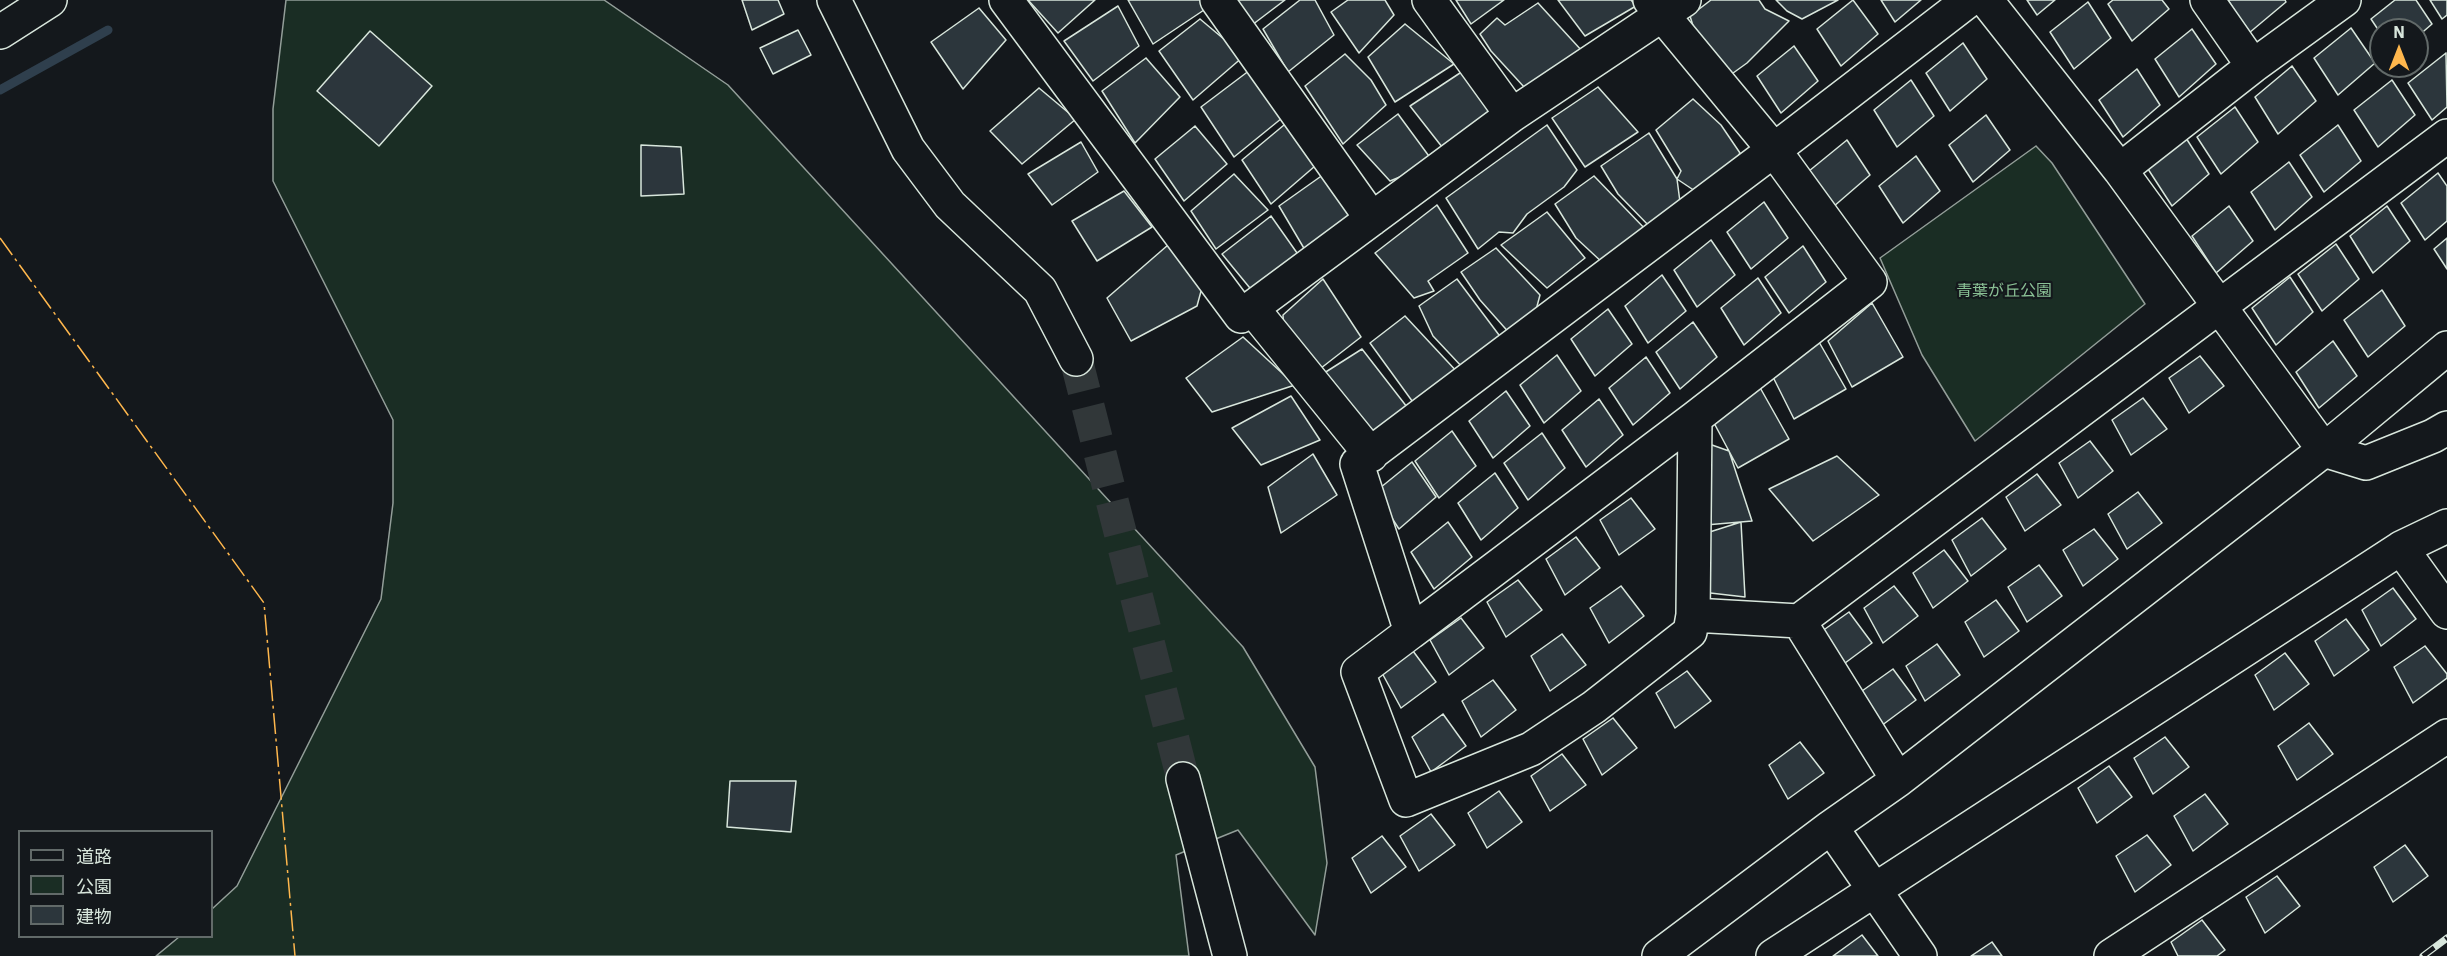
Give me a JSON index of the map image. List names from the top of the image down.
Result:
{
  "parks": ["青葉が丘公園"],
  "legend": ["道路", "公園", "建物"],
  "north": "top"
}
